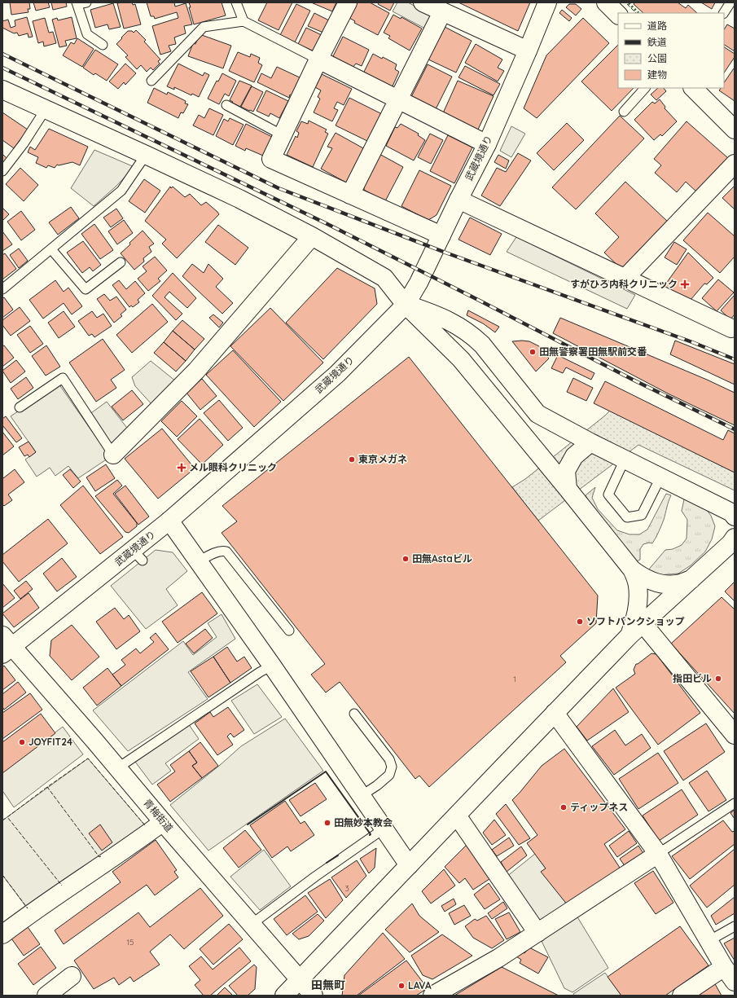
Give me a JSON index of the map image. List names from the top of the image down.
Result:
{
  "streets": {
    "street": ["武蔵境通り", "青梅街道"]
  },
  "crossings": [
    ["武蔵境通り", "青梅街道"]
  ],
  "districts": ["田無町"],
  "places": {
    "health": ["すがひろ内科クリニック", "メル眼科クリニック"],
    "other": [
      "田無警察署田無駅前交番",
      "東京メガネ",
      "田無Astaビル",
      "ソフトバンクショップ",
      "指田ビル",
      "JOYFIT24",
      "ティップネス",
      "田無妙本教会",
      "LAVA"
    ]
  },
  "house_numbers": ["1", "3", "15"],
  "legend": [
    "道路",
    "鉄道",
    "公園",
    "建物"
  ]
}
